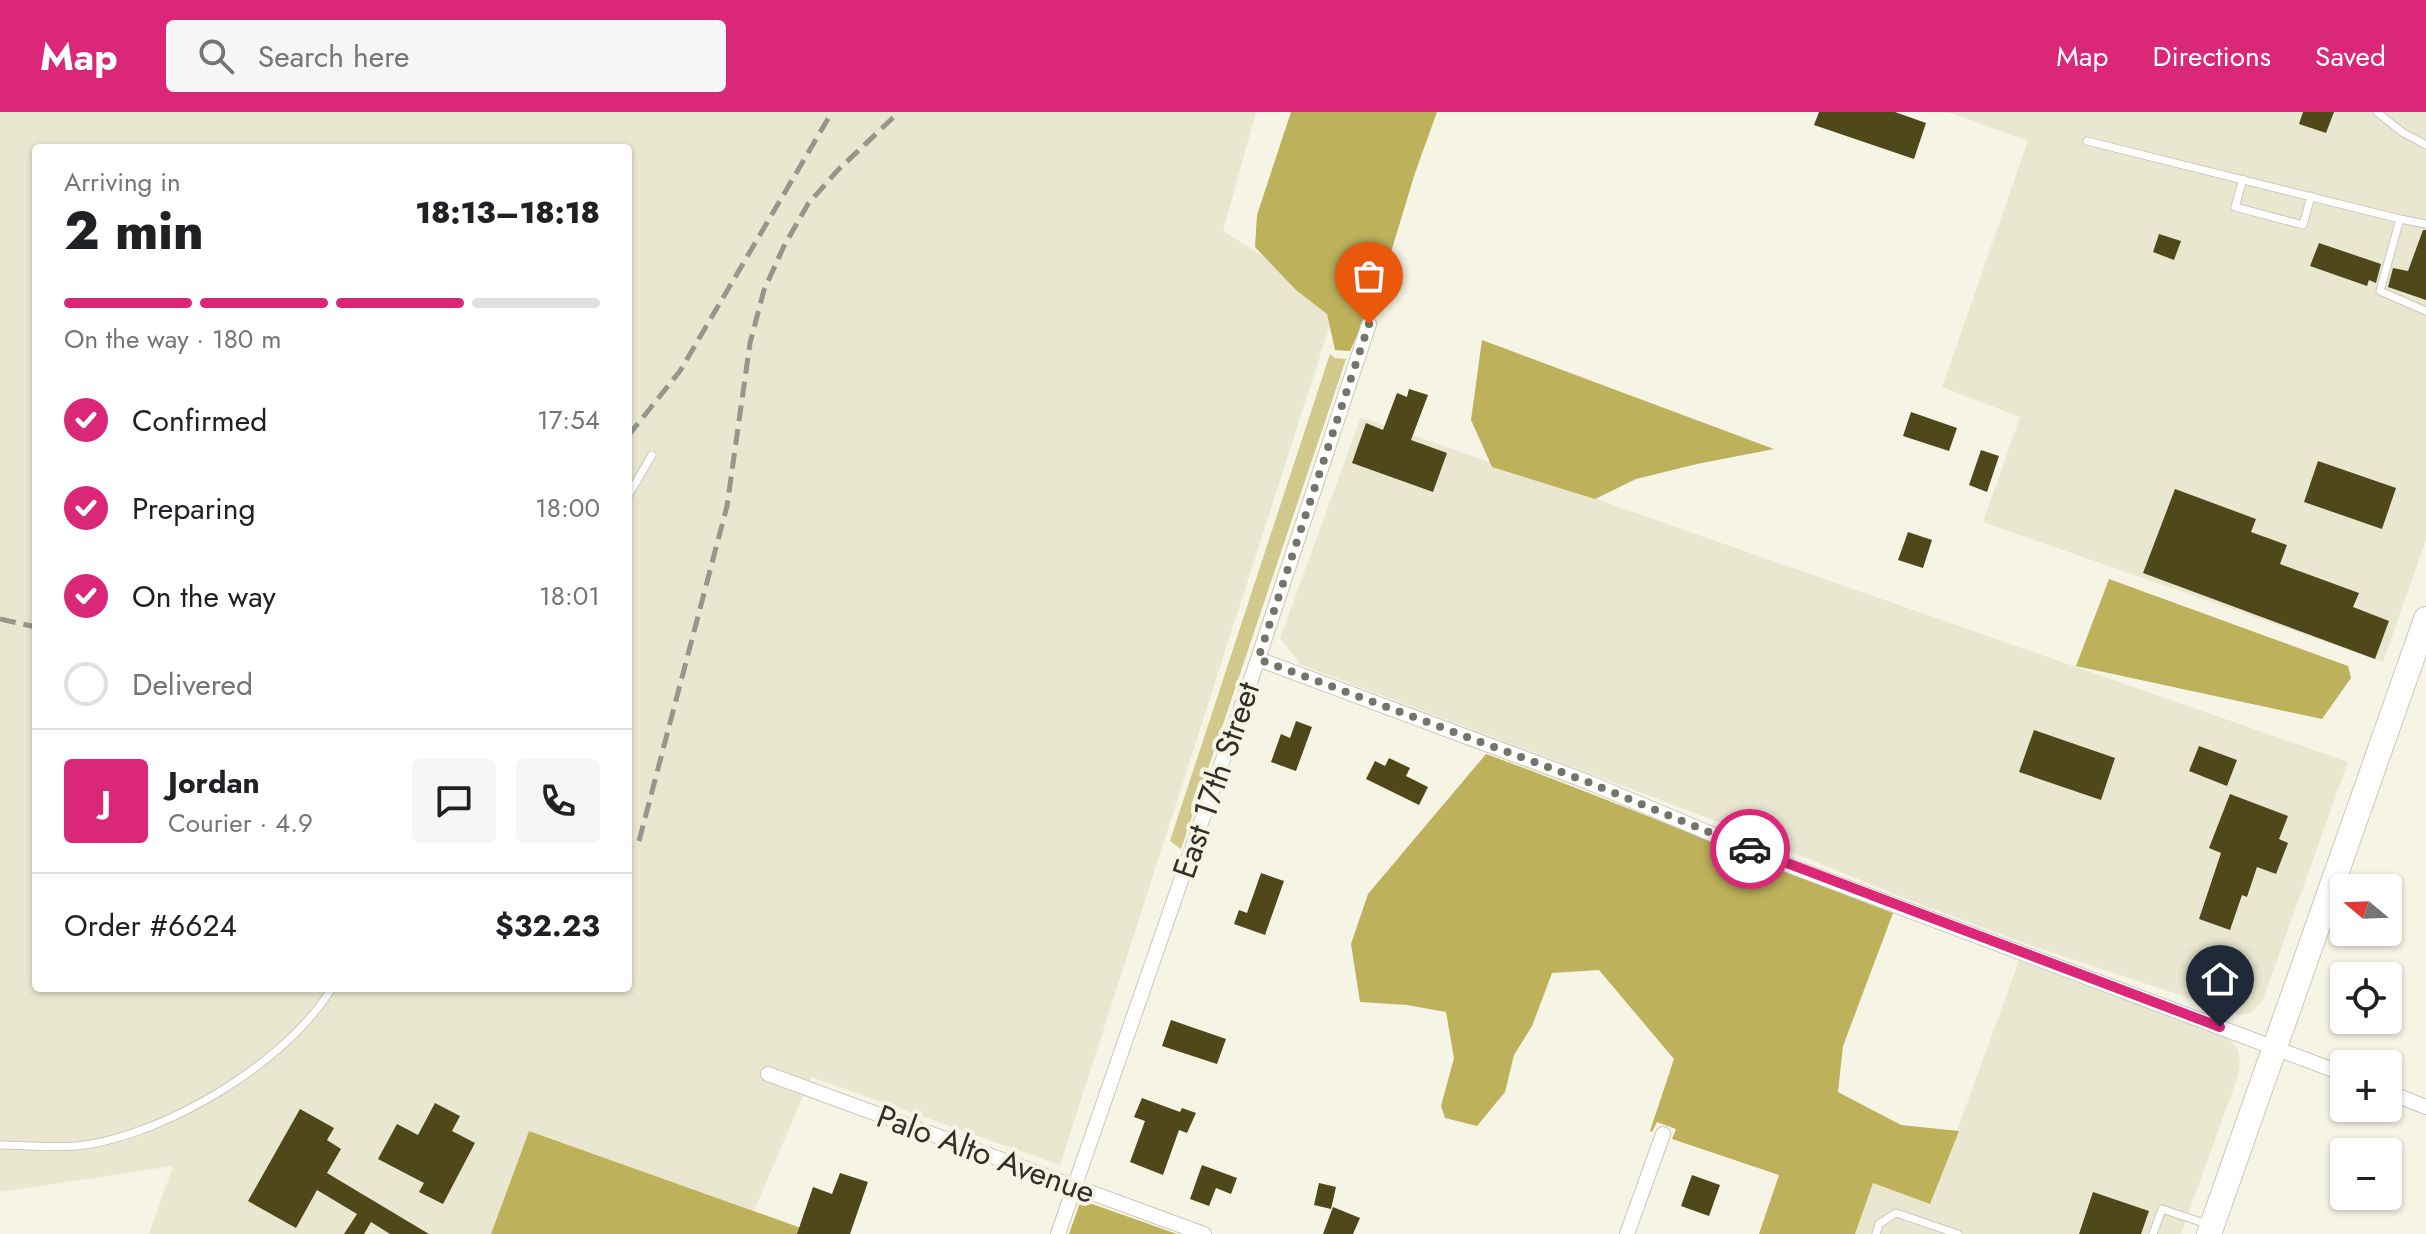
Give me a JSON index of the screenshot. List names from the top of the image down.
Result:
{
  "streets": {
    "street": ["East 17th Street", "Palo Alto Avenue"]
  },
  "crossings": [
    ["East 17th Street", "Palo Alto Avenue"]
  ],
  "north": "left",
  "page": {
    "header": "Map",
    "search": "Search here",
    "nav": ["Map", "Directions", "Saved"],
    "heading": ["2 min", "Arriving in", "18:13–18:18"],
    "panel": [
      "Jordan",
      "Courier · 4.9",
      "Order #6624",
      "$32.23"
    ],
    "bar": "On the way · 180 m",
    "list": [
      ["Confirmed", "17:54"],
      ["Preparing", "18:00"],
      ["On the way", "18:01"],
      "Delivered"
    ],
    "round": "J",
    "map_buttons": ["+", "−"]
  }
}
